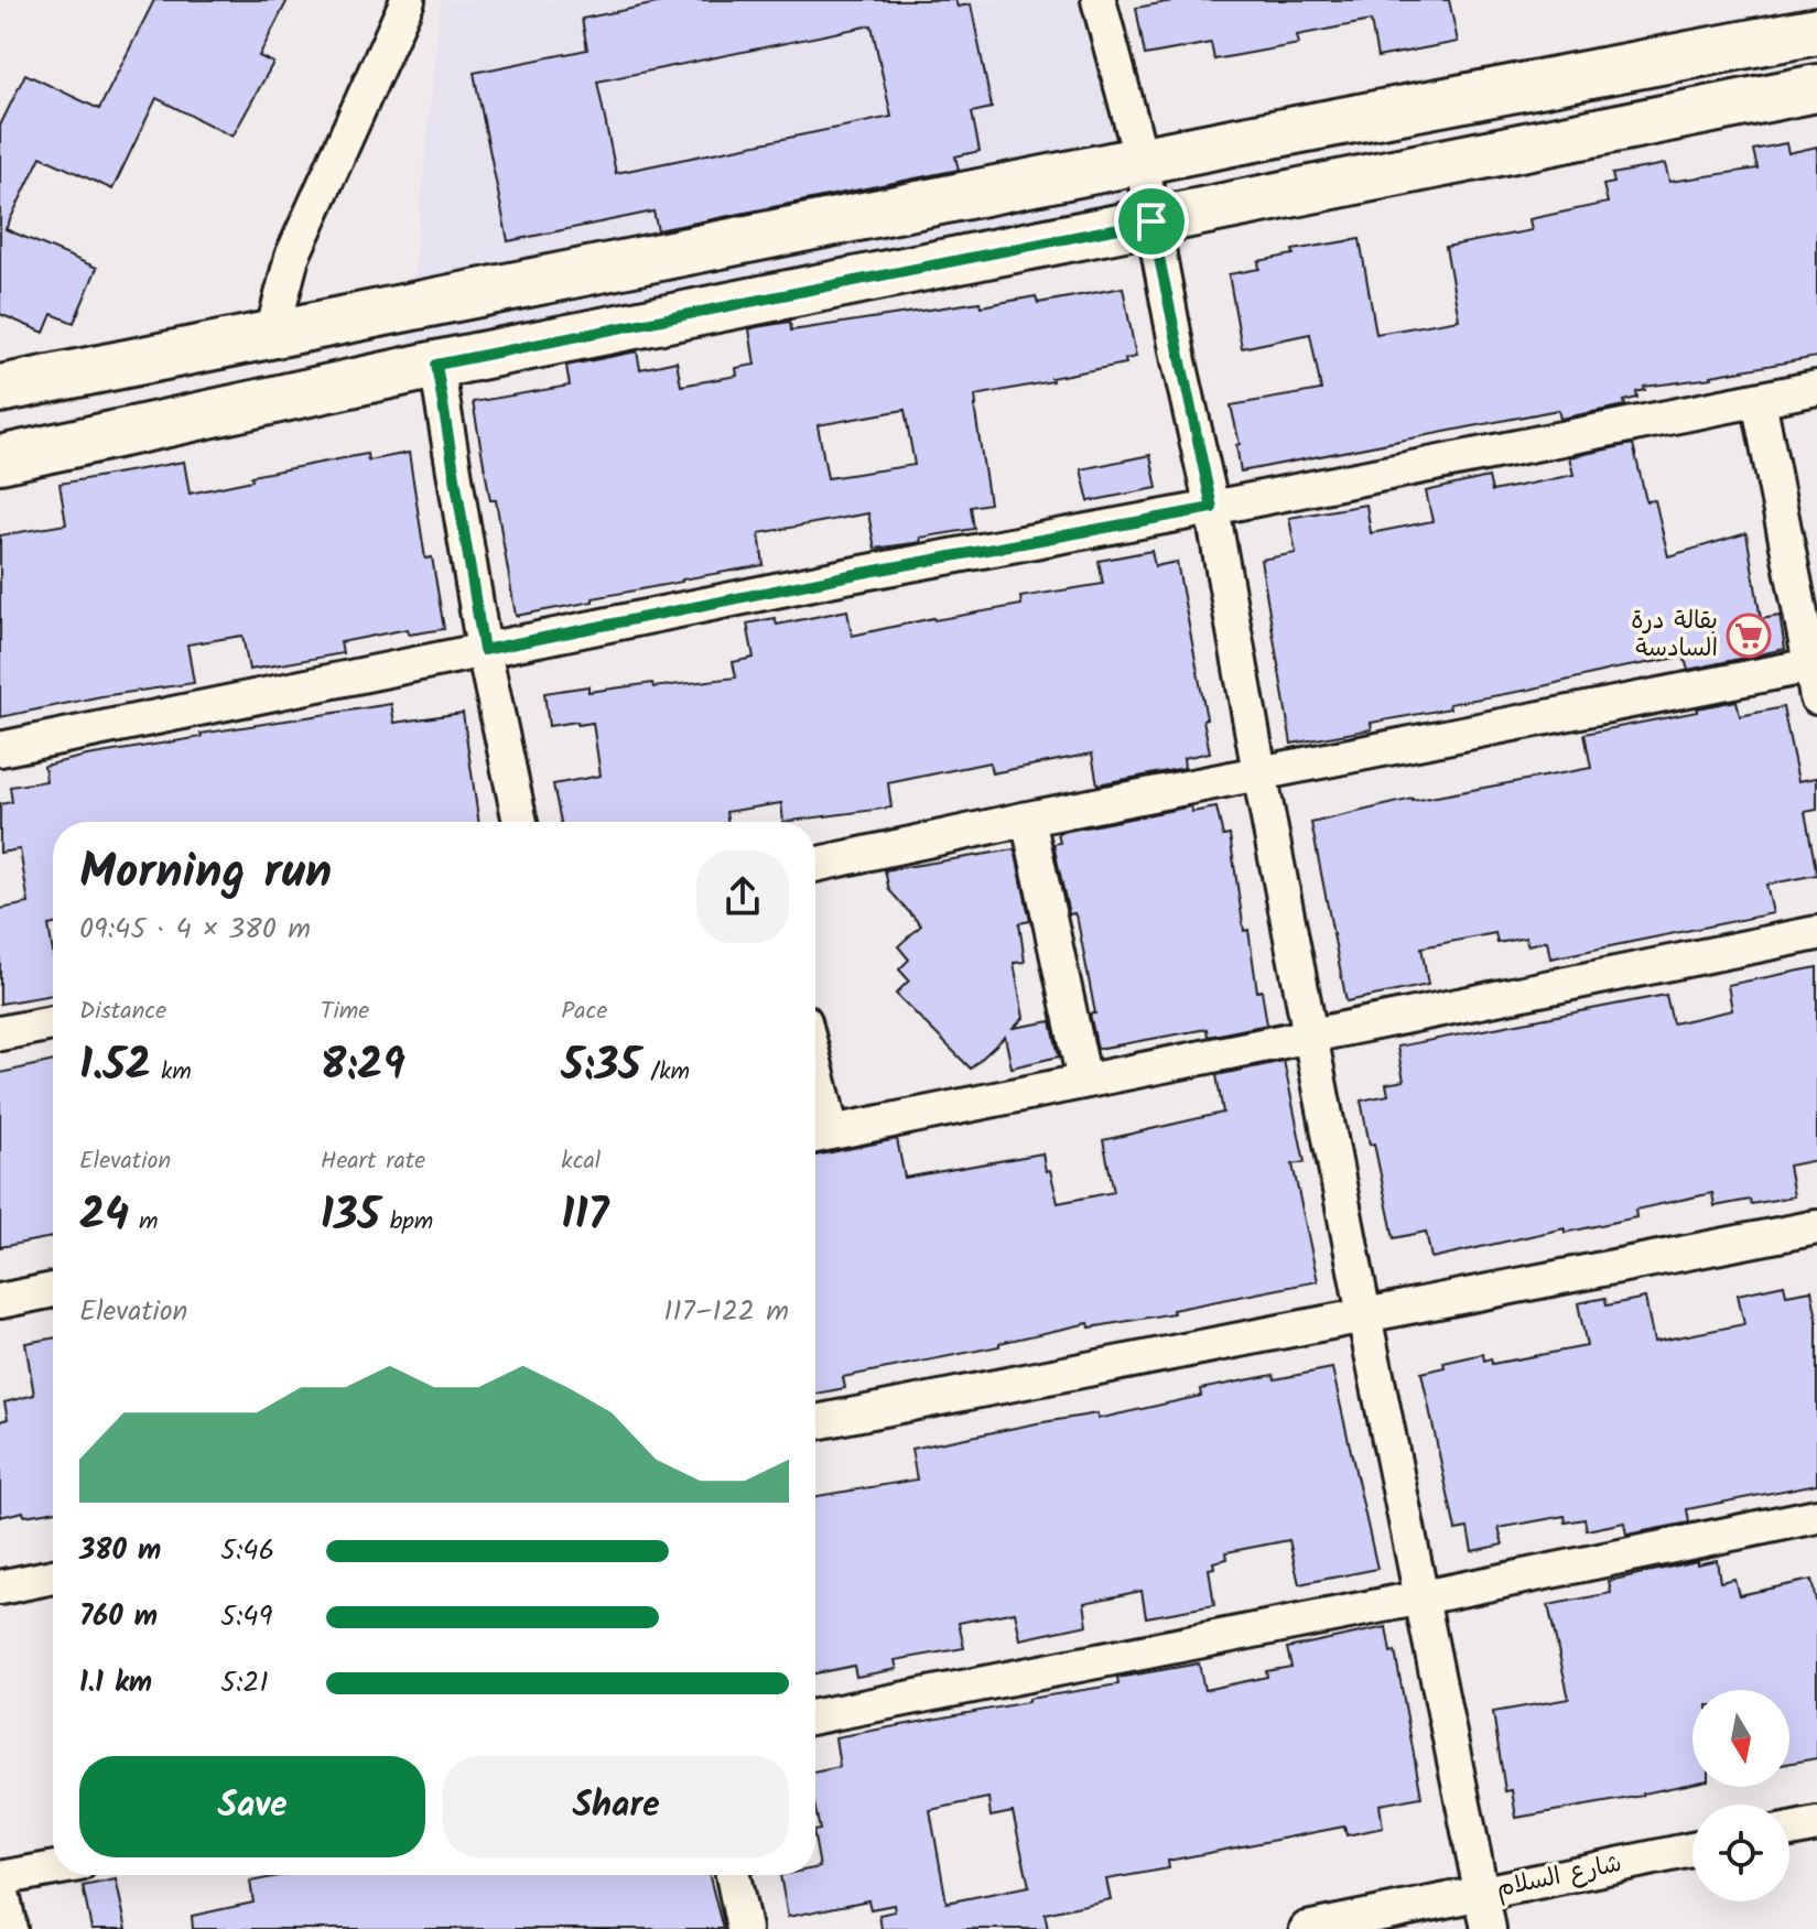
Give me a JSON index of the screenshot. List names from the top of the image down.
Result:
{
  "streets": {
    "street": ["شارع السلام"]
  },
  "places": {
    "supermarket": ["بقالة درة السادسة"]
  },
  "north": "bottom",
  "page": {
    "heading": ["Morning run", "09:45 · 4 × 380 m"],
    "stats": [
      ["Distance", "1.52 km"],
      ["Time", "8:29"],
      ["Pace", "5:35 /km"],
      ["Elevation", "24 m"],
      ["Heart rate", "135 bpm"],
      ["kcal", "117"]
    ],
    "chart": ["Elevation", "117–122 m"],
    "list": [
      {
        "name": "380 m",
        "note": "5:46"
      },
      {
        "name": "760 m",
        "note": "5:49"
      },
      {
        "name": "1.1 km",
        "note": "5:21"
      }
    ],
    "buttons": ["Save", "Share"]
  }
}
